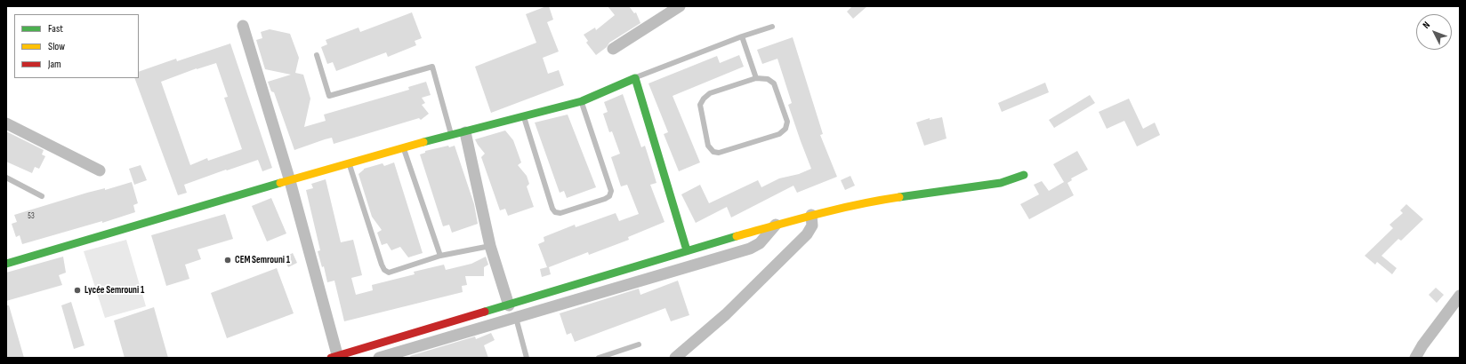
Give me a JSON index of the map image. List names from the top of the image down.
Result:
{
  "places": ["CEM Semrouni 1", "Lycée Semrouni 1"],
  "house_numbers": ["53"],
  "legend": ["Fast", "Slow", "Jam"],
  "north": "top left"
}
